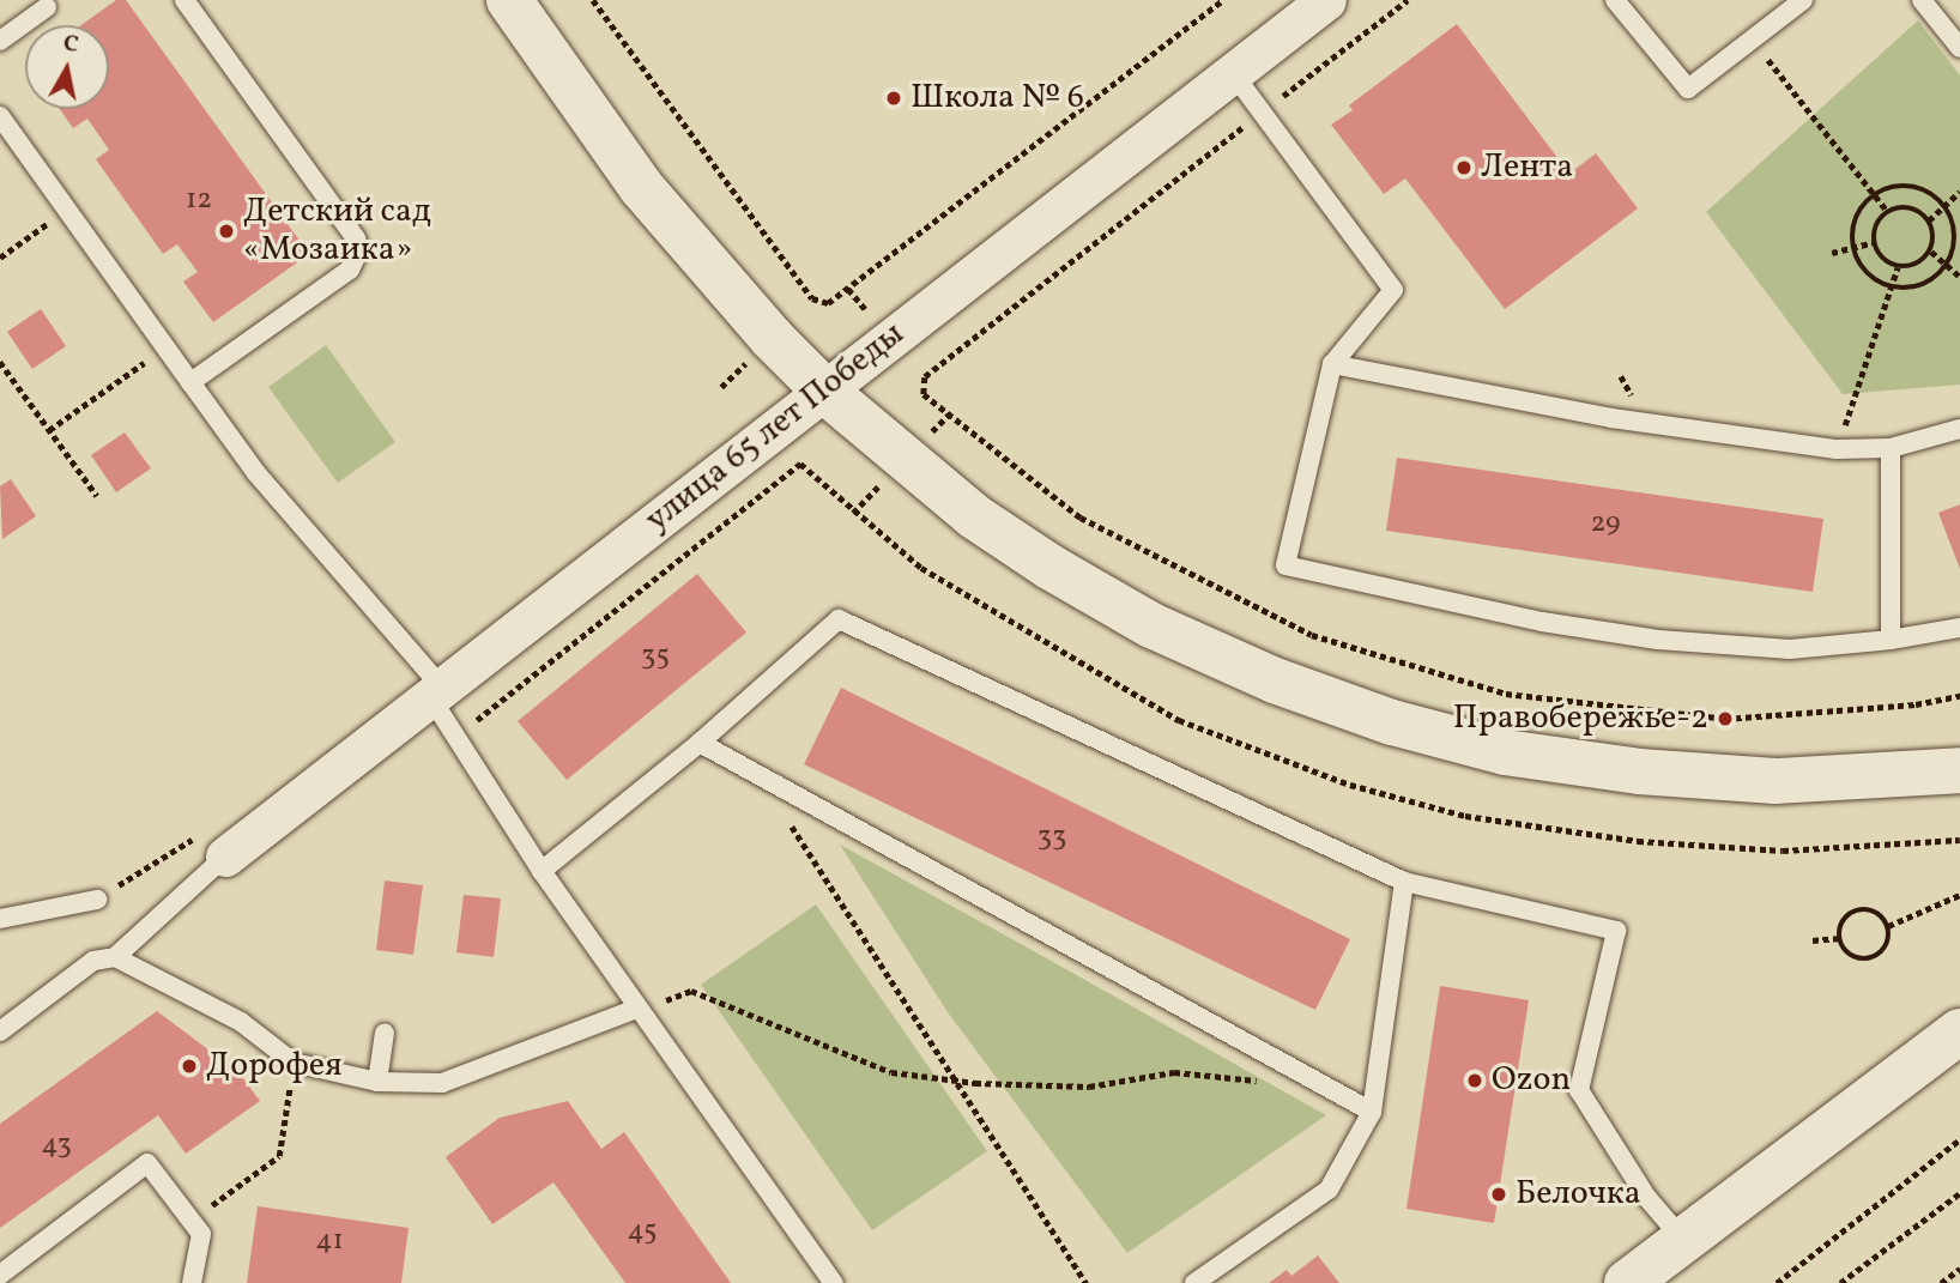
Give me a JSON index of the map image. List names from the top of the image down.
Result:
{
  "streets": {
    "street": ["улица 65 лет Победы"]
  },
  "places": [
    "Школа № 6",
    "Лента",
    "Детский сад «Мозаика»",
    "Правобережье-2",
    "Дорофея",
    "Ozon",
    "Белочка"
  ],
  "house_numbers": [
    "12",
    "29",
    "35",
    "33",
    "43",
    "45",
    "41"
  ],
  "north": "top"
}
